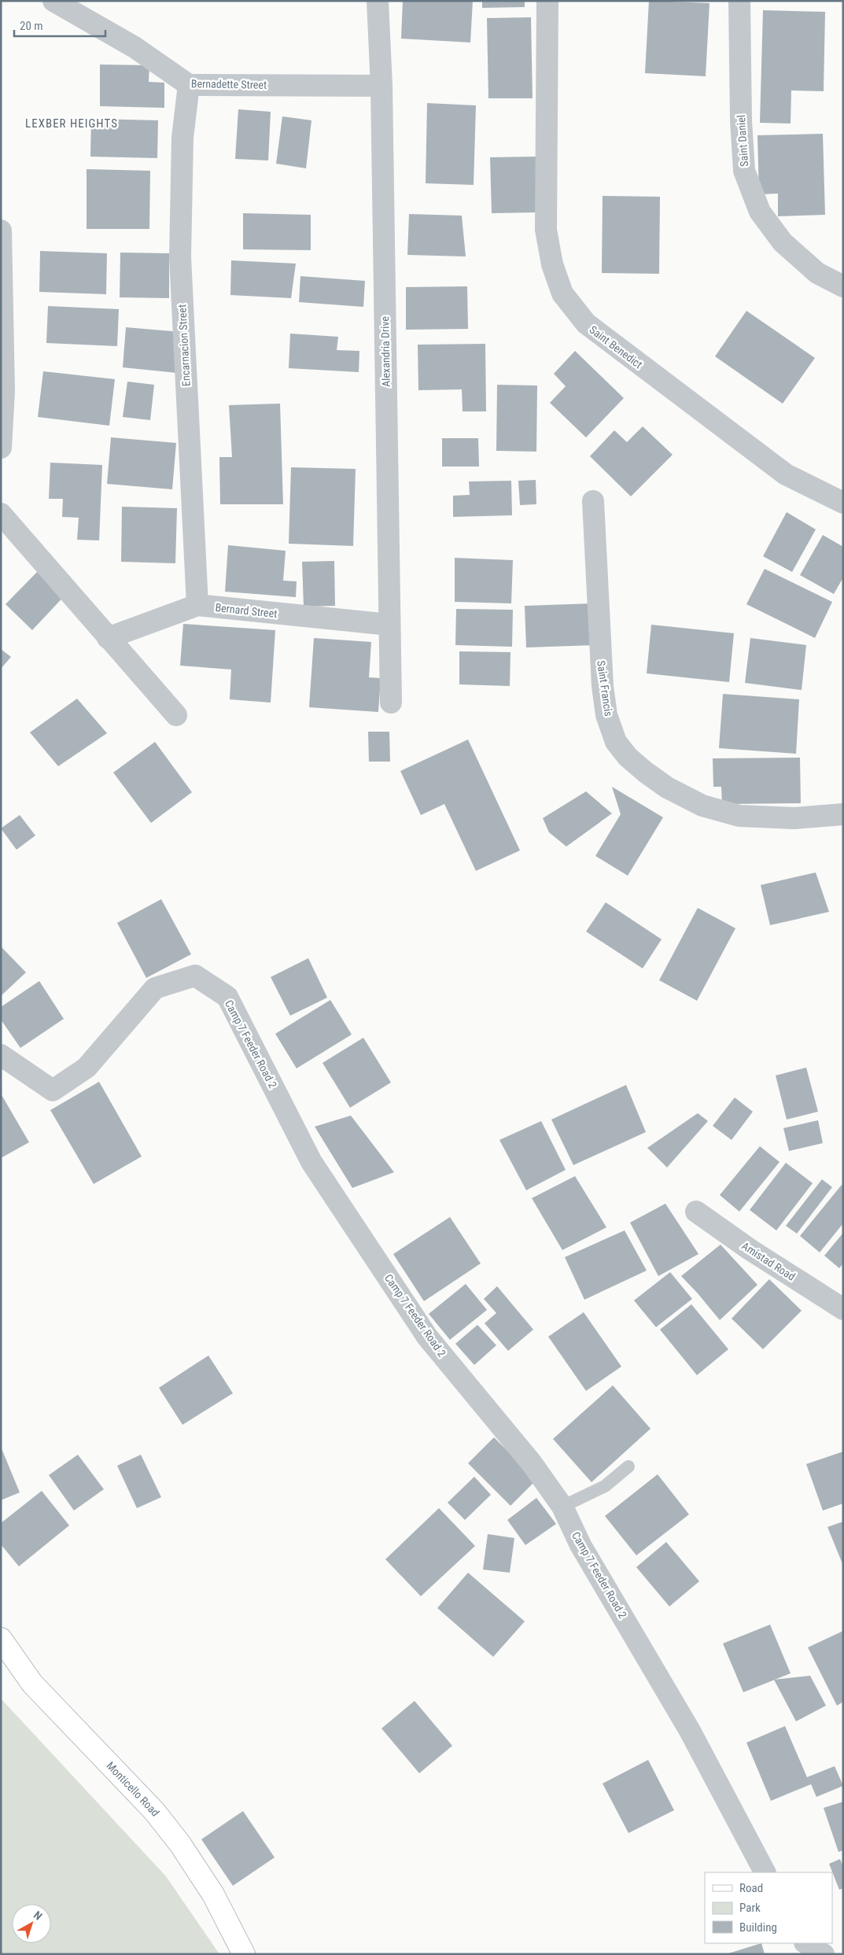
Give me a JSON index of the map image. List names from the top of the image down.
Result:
{
  "streets": {
    "main road": ["Monticello Road"],
    "street": [
      "Bernadette Street",
      "Saint Daniel",
      "Encarnacion Street",
      "Saint Benedict",
      "Alexandria Drive",
      "Bernard Street",
      "Saint Francis",
      "Camp 7 Feeder Road 2",
      "Amistad Road"
    ]
  },
  "crossings": [
    ["Bernadette Street", "Encarnacion Street"],
    ["Bernadette Street", "Alexandria Drive"],
    ["Encarnacion Street", "Bernard Street"],
    ["Alexandria Drive", "Bernard Street"]
  ],
  "districts": ["LEXBER HEIGHTS"],
  "legend": ["Road", "Park", "Building"],
  "scale_bar": "20 m",
  "north": "top right"
}
